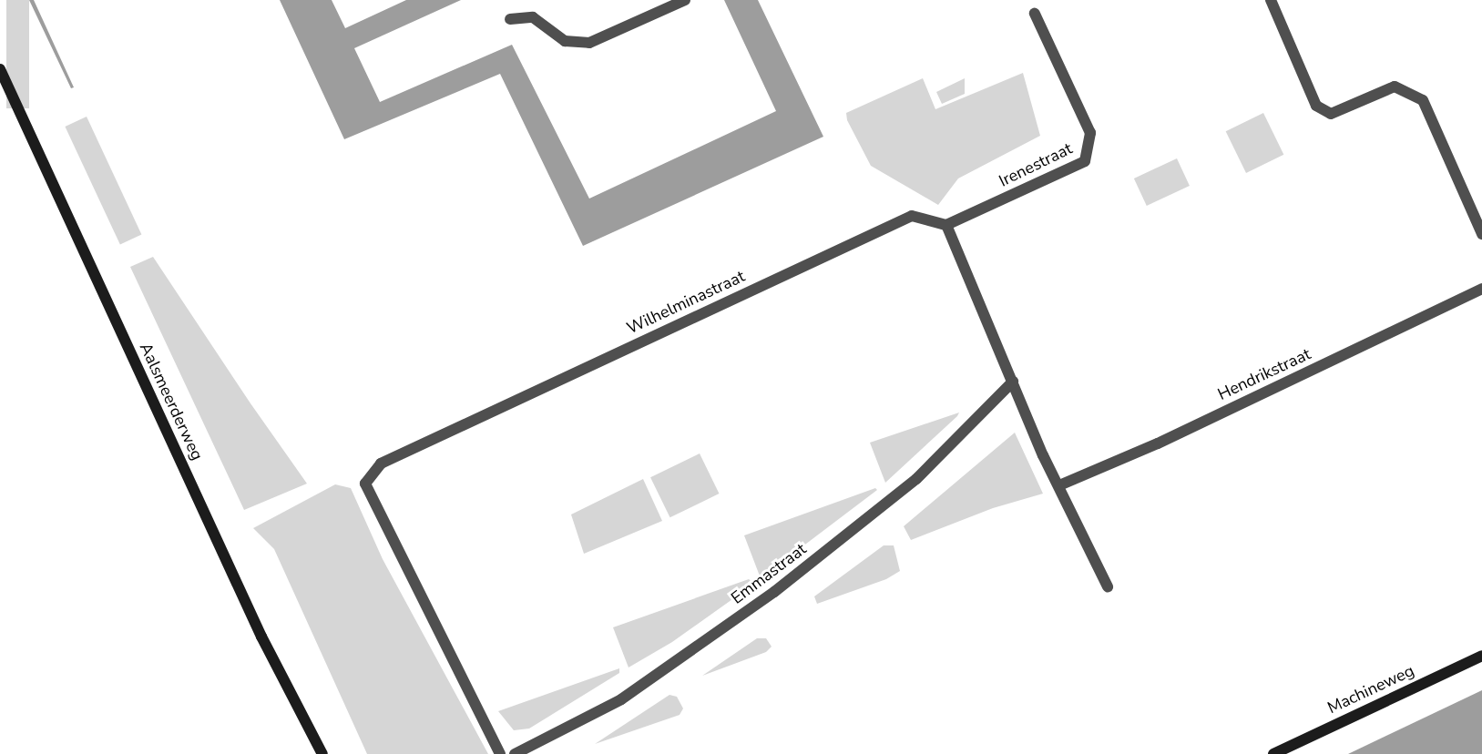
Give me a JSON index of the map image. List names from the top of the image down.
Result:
{
  "streets": {
    "street": [
      "Irenestraat",
      "Wilhelminastraat",
      "Hendrikstraat",
      "Aalsmeerderweg",
      "Emmastraat",
      "Machineweg"
    ]
  },
  "crossings": [
    ["Irenestraat", "Wilhelminastraat"]
  ]
}
